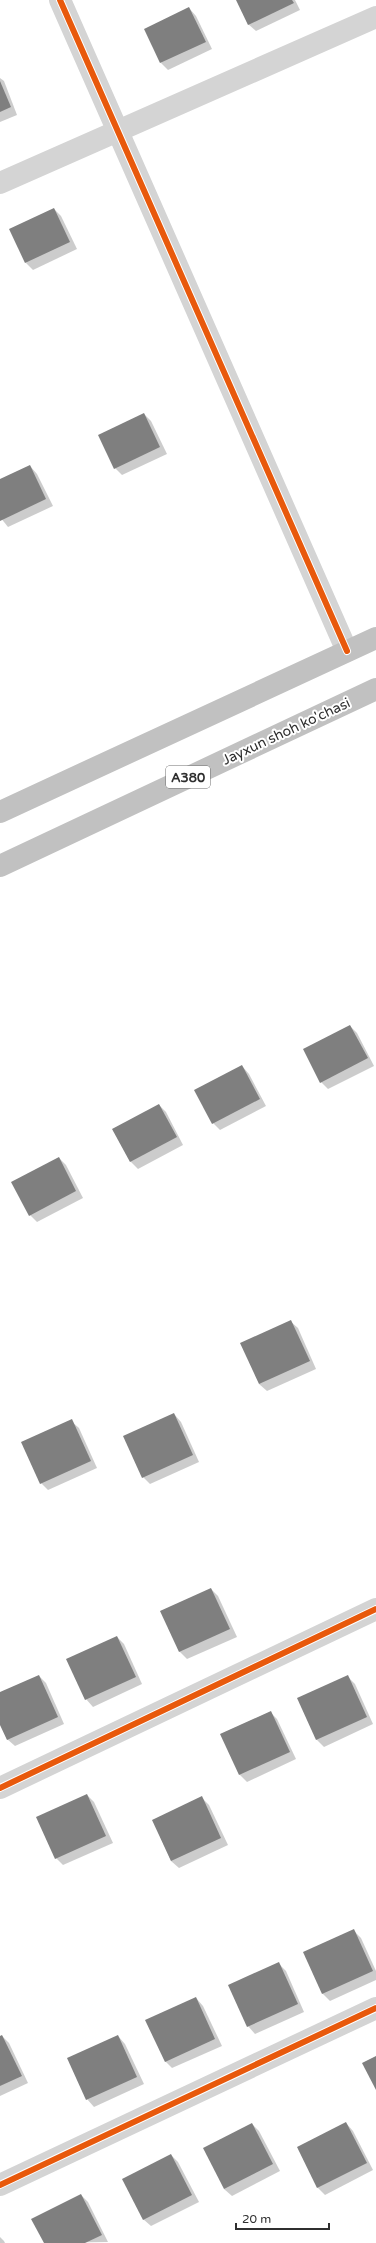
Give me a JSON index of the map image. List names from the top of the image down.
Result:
{
  "streets": {
    "highway": ["Jayxun shoh ko'chasi", "A380"]
  },
  "scale_bar": "20 m"
}
